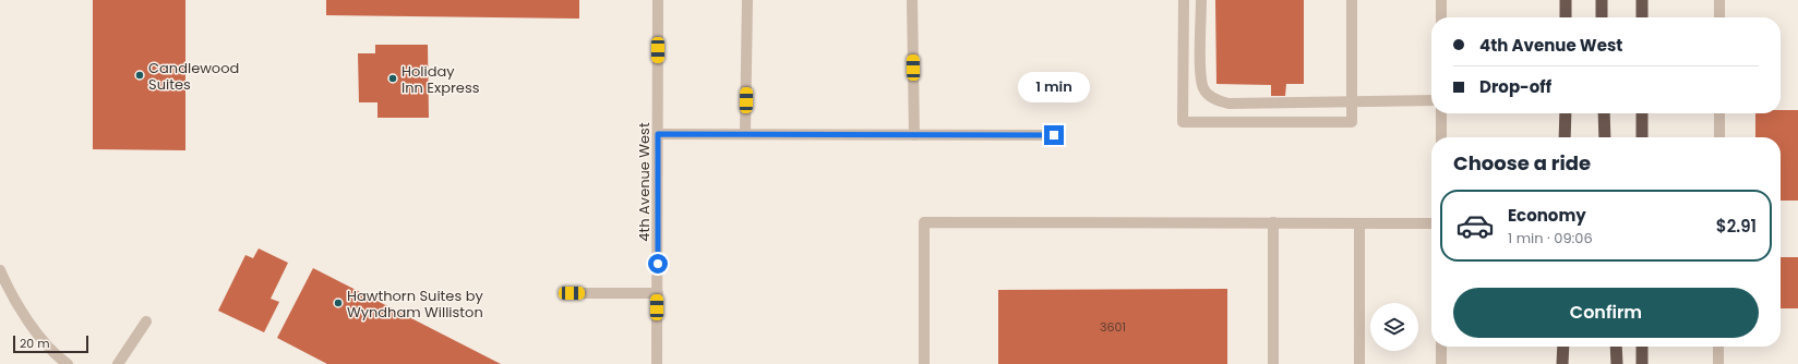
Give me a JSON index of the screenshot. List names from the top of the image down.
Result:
{
  "streets": {
    "street": ["4th Avenue West"]
  },
  "places": ["Candlewood Suites", "Holiday Inn Express", "Hawthorn Suites by Wyndham Williston"],
  "house_numbers": ["3601"],
  "scale_bar": "20 m",
  "page": {
    "banner": ["4th Avenue West", "Drop-off"],
    "bubble": "1 min",
    "heading": "Choose a ride",
    "list": [
      {
        "name": "Economy",
        "note": "1 min · 09:06",
        "value": "$2.91"
      }
    ],
    "buttons": "Confirm",
    "scale": "20 m"
  }
}
